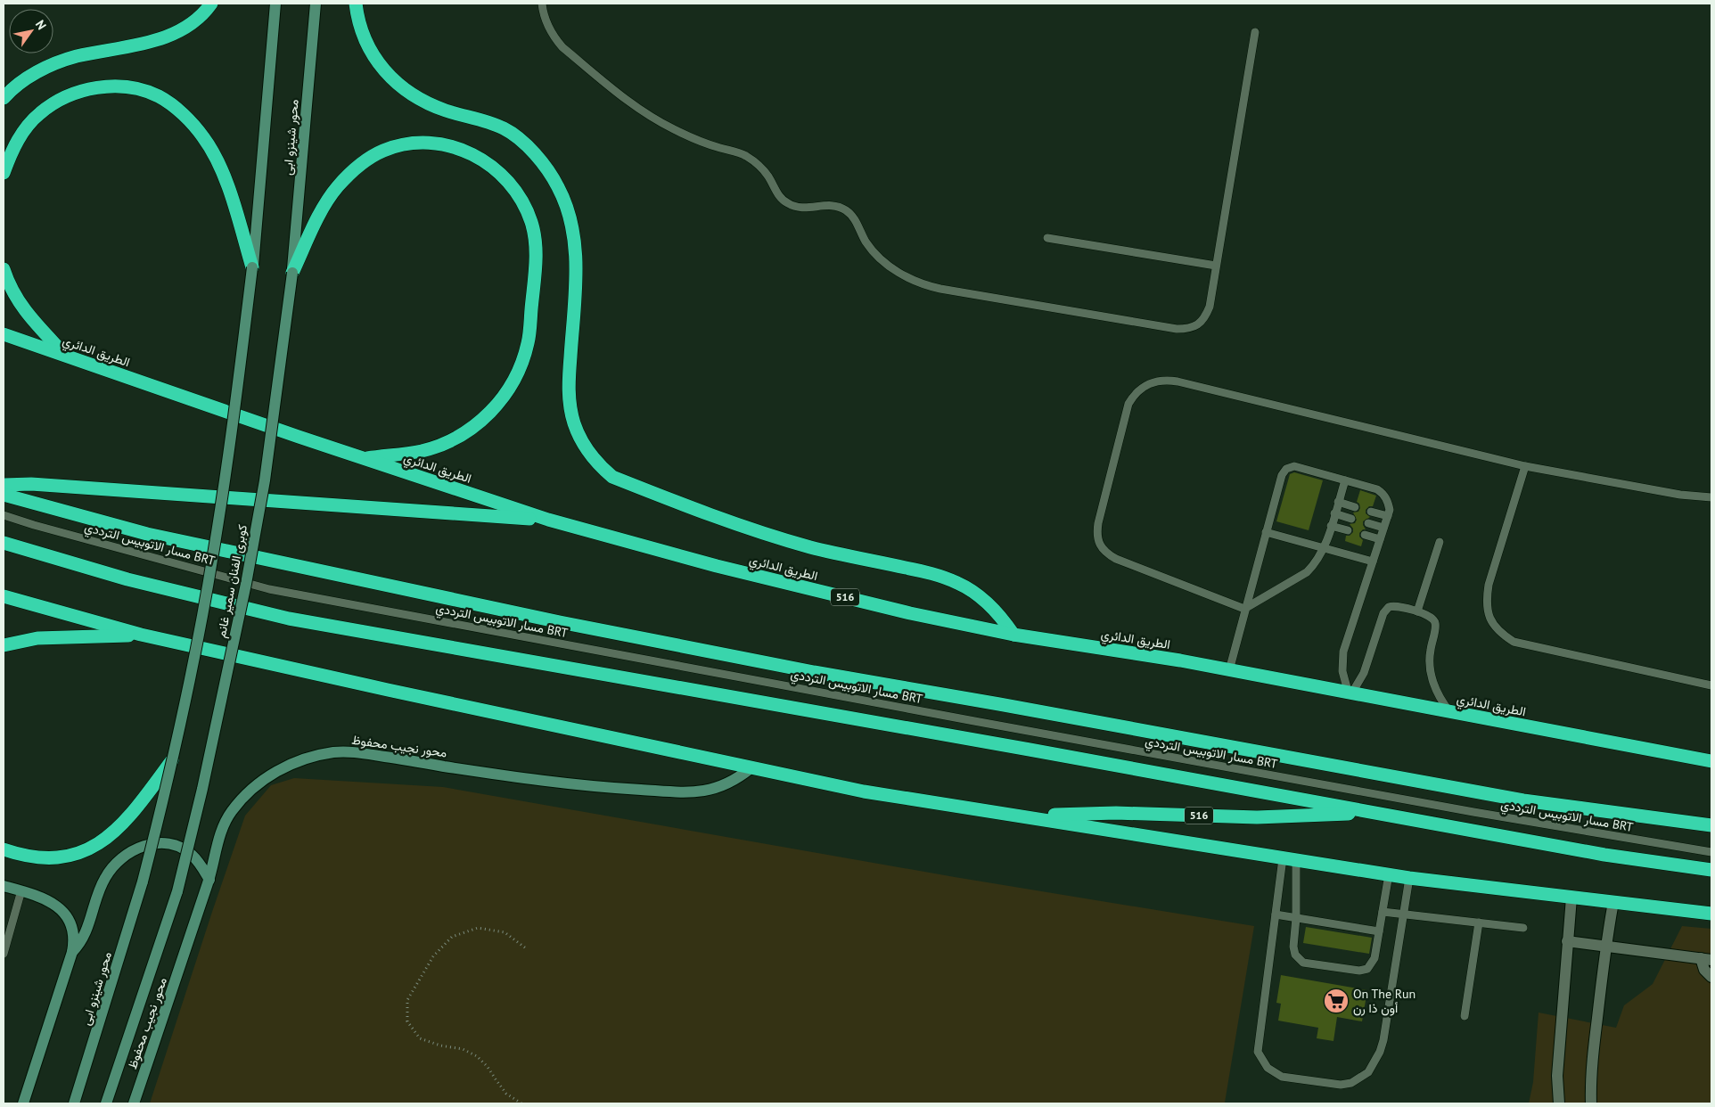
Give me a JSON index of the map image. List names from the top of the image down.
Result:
{
  "streets": {
    "highway": ["الطريق الدائري", "516"],
    "main road": ["محور شينزو ابى", "كوبرى الفنان سمير غانم", "محور نجيب محفوظ"],
    "lane": ["مسار الاتوبيس الترددي BRT"]
  },
  "crossings": [
    ["محور شينزو ابى", "كوبرى الفنان سمير غانم"],
    ["516", "محور نجيب محفوظ"]
  ],
  "places": {
    "supermarket": ["On The Run أون ذا رن"]
  },
  "north": "top right"
}
